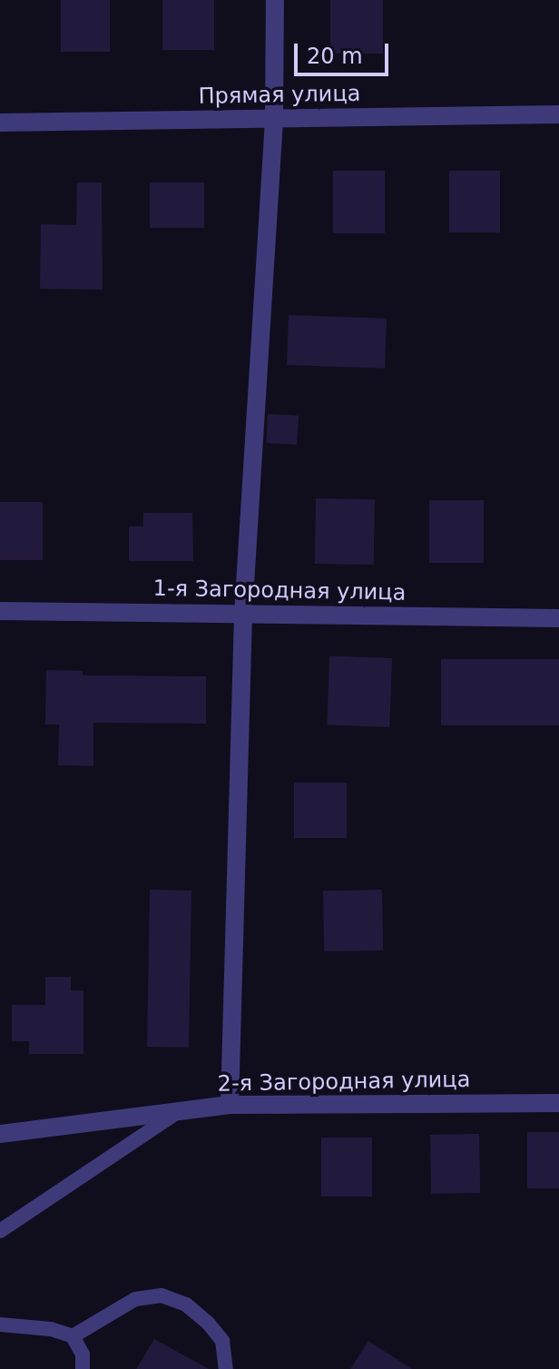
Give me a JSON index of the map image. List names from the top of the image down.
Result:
{
  "streets": {
    "street": ["Прямая улица", "1-я Загородная улица", "2-я Загородная улица"]
  },
  "scale_bar": "20 m"
}
